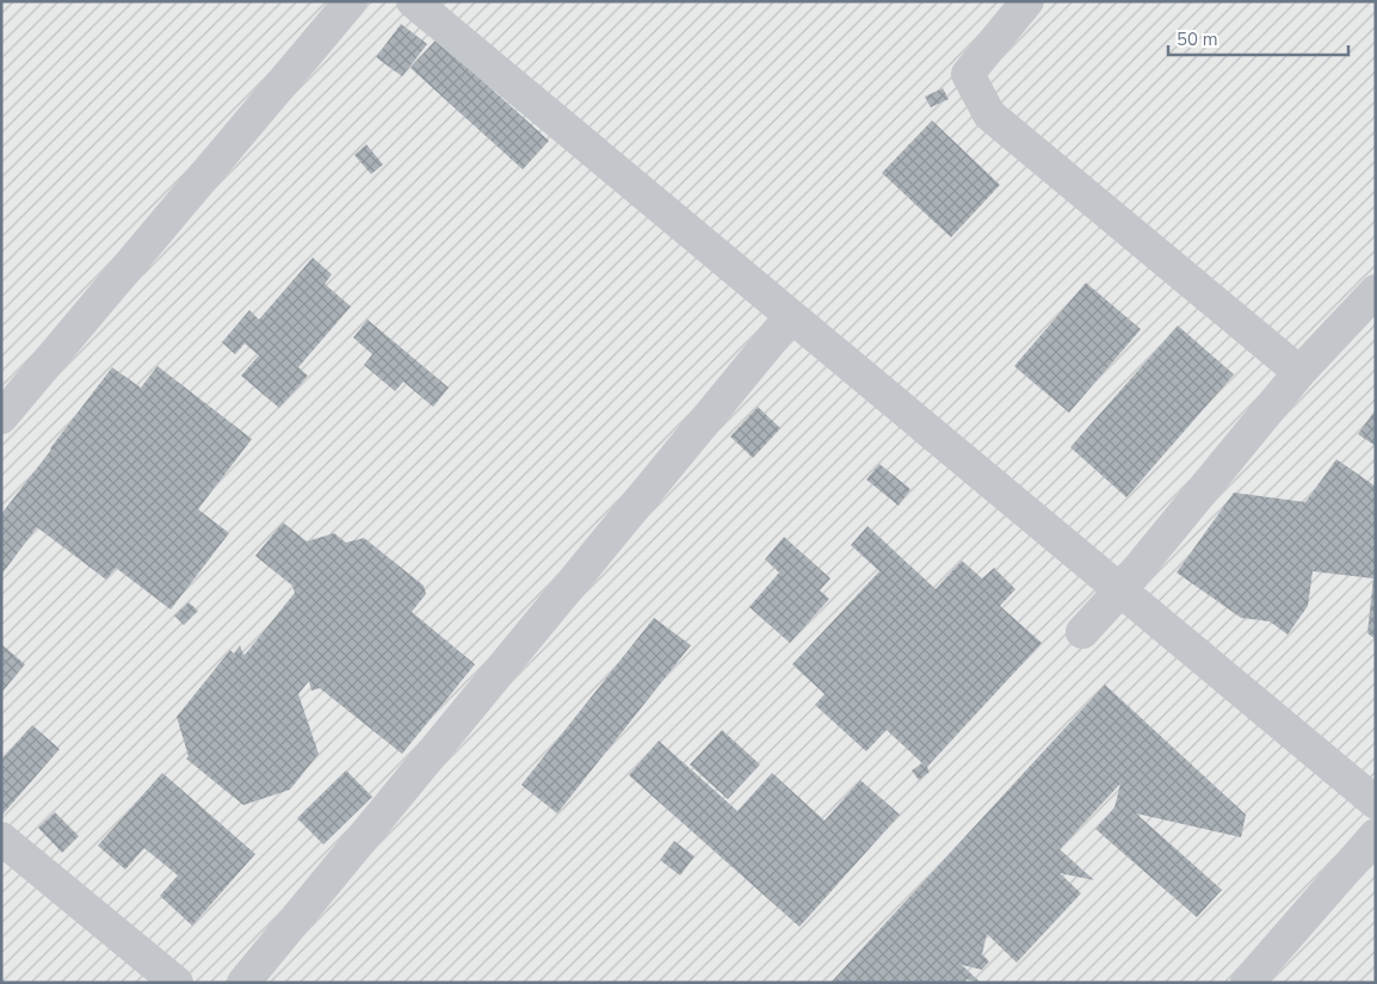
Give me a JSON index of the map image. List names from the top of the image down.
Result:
{
  "scale_bar": "50 m"
}
